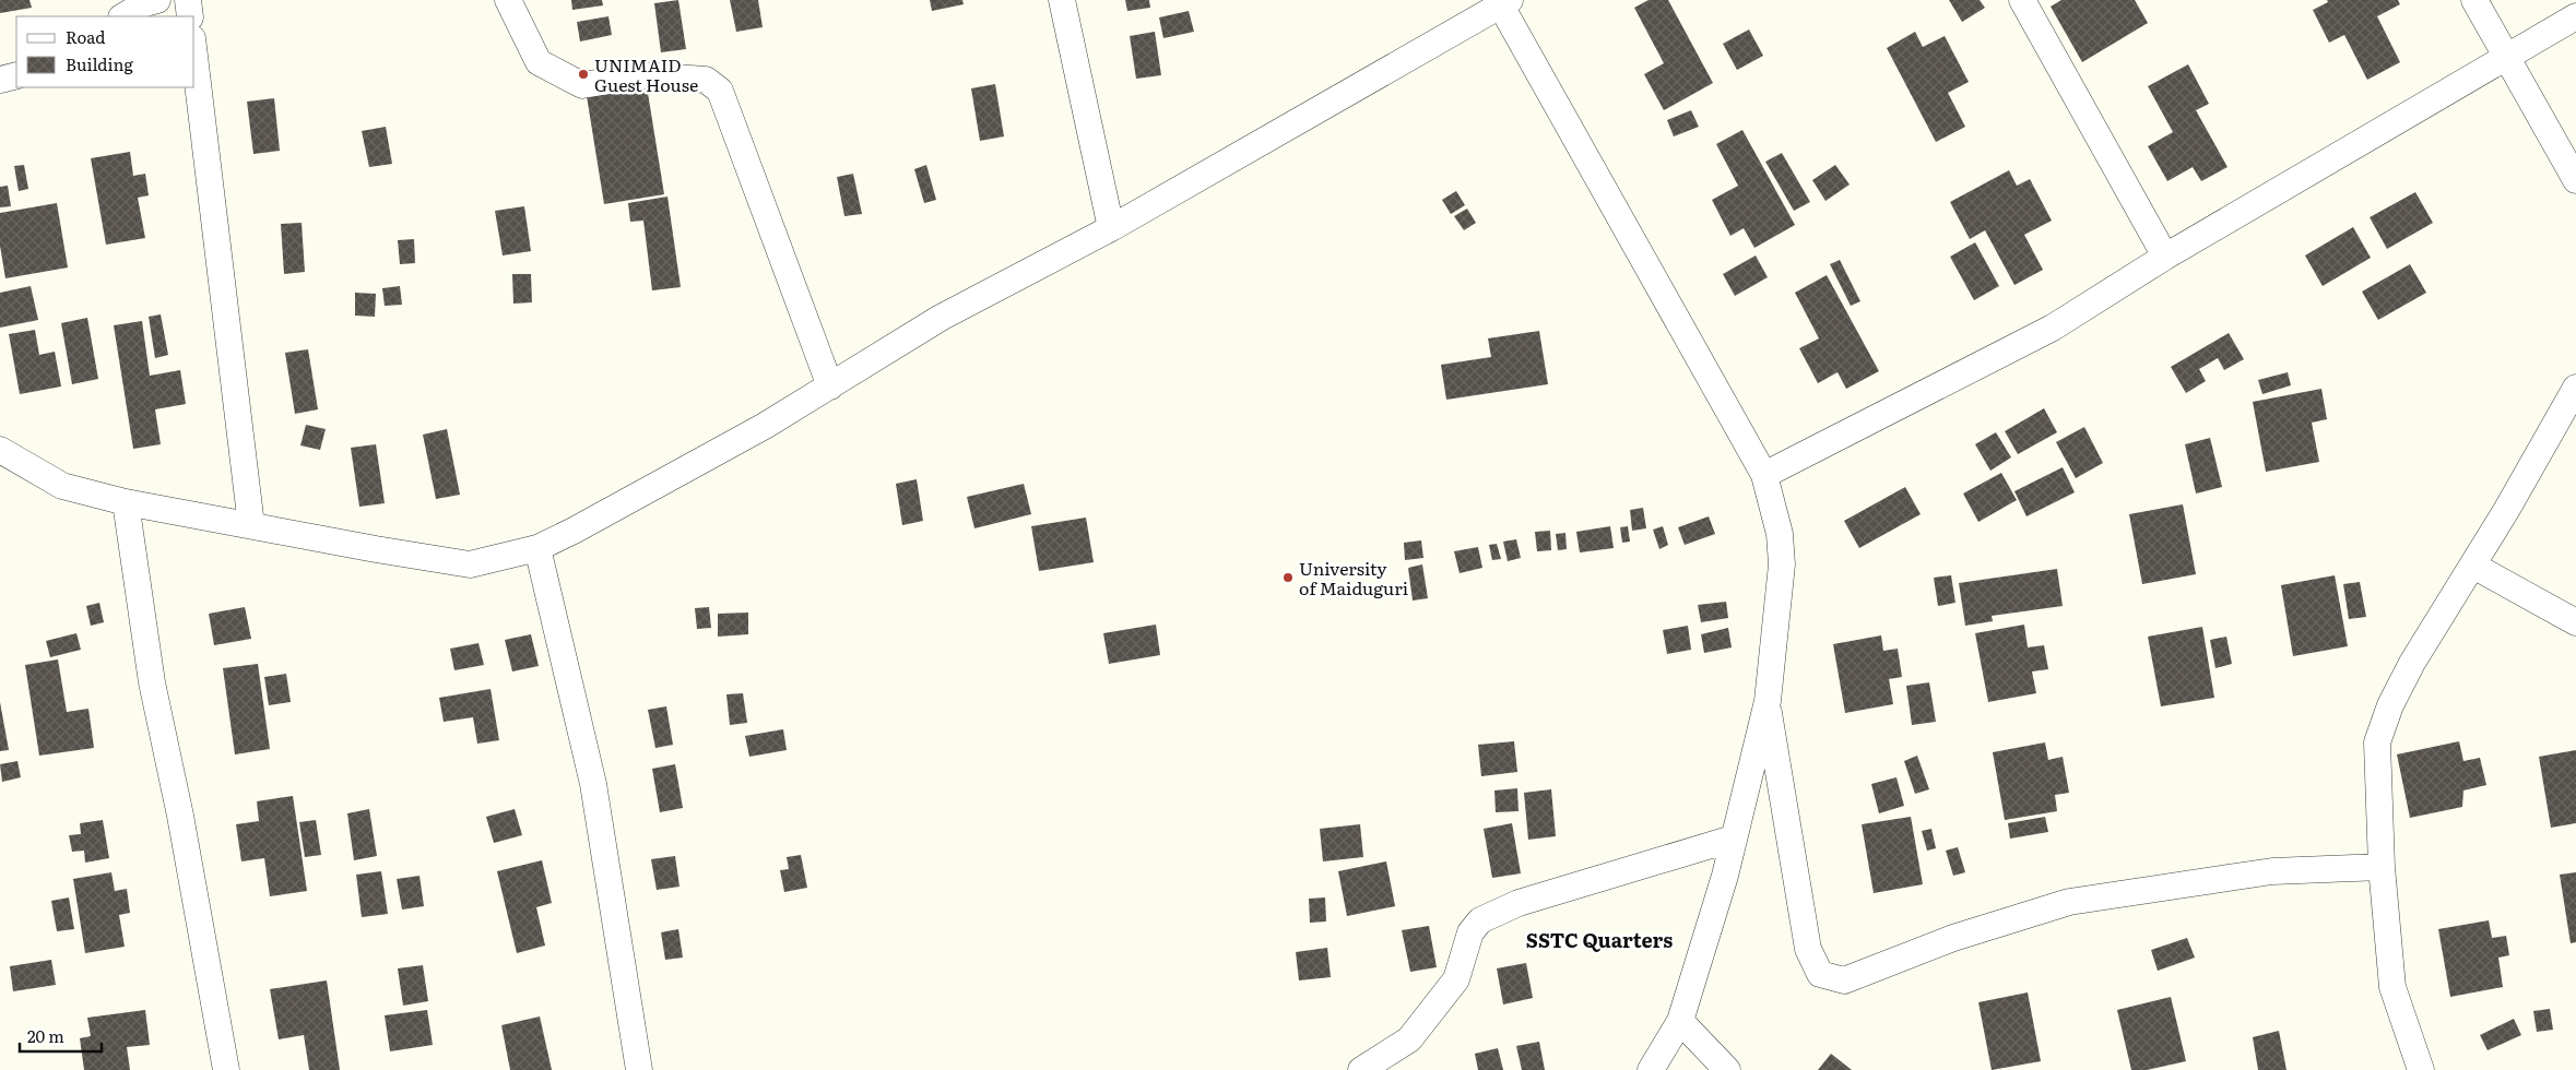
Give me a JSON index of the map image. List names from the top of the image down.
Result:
{
  "districts": ["SSTC Quarters"],
  "places": ["UNIMAID Guest House", "University of Maiduguri"],
  "legend": ["Road", "Building"],
  "scale_bar": "20 m"
}
